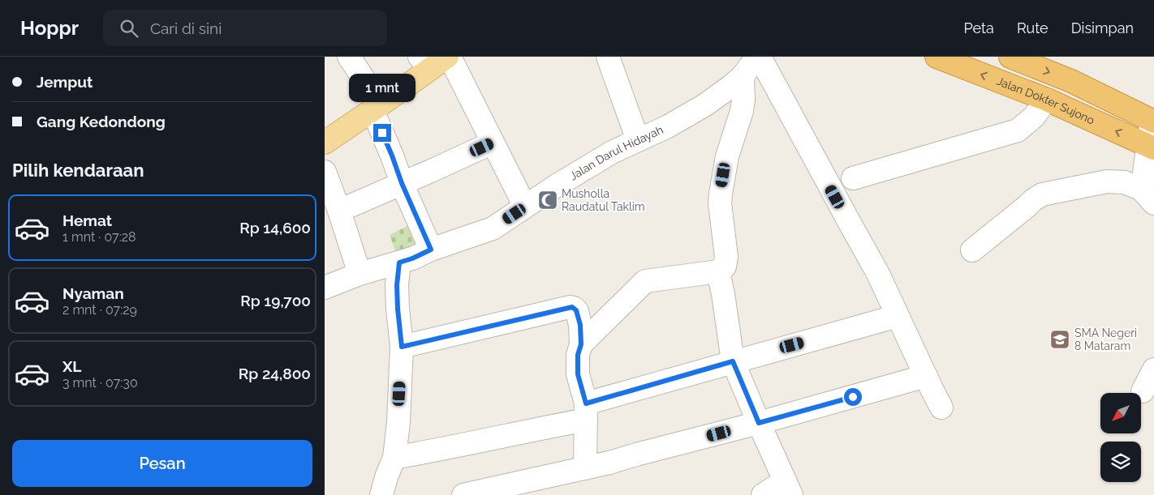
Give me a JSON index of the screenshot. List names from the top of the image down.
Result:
{
  "streets": {
    "highway": ["Jalan Dokter Sujono"],
    "street": ["Jalan Darul Hidayah"]
  },
  "places": {
    "mosque": ["Musholla Raudatul Taklim"],
    "school or university": ["SMA Negeri 8 Mataram"]
  },
  "north": "bottom left",
  "page": {
    "header": "Hoppr",
    "search": "Cari di sini",
    "nav": ["Peta", "Rute", "Disimpan"],
    "banner": ["Jemput", "Gang Kedondong"],
    "bubble": "1 mnt",
    "heading": "Pilih kendaraan",
    "list": [
      {
        "name": "Hemat",
        "note": "1 mnt · 07:28",
        "value": "Rp 14,600"
      },
      {
        "name": "Nyaman",
        "note": "2 mnt · 07:29",
        "value": "Rp 19,700"
      },
      {
        "name": "XL",
        "note": "3 mnt · 07:30",
        "value": "Rp 24,800"
      }
    ],
    "buttons": "Pesan"
  }
}
